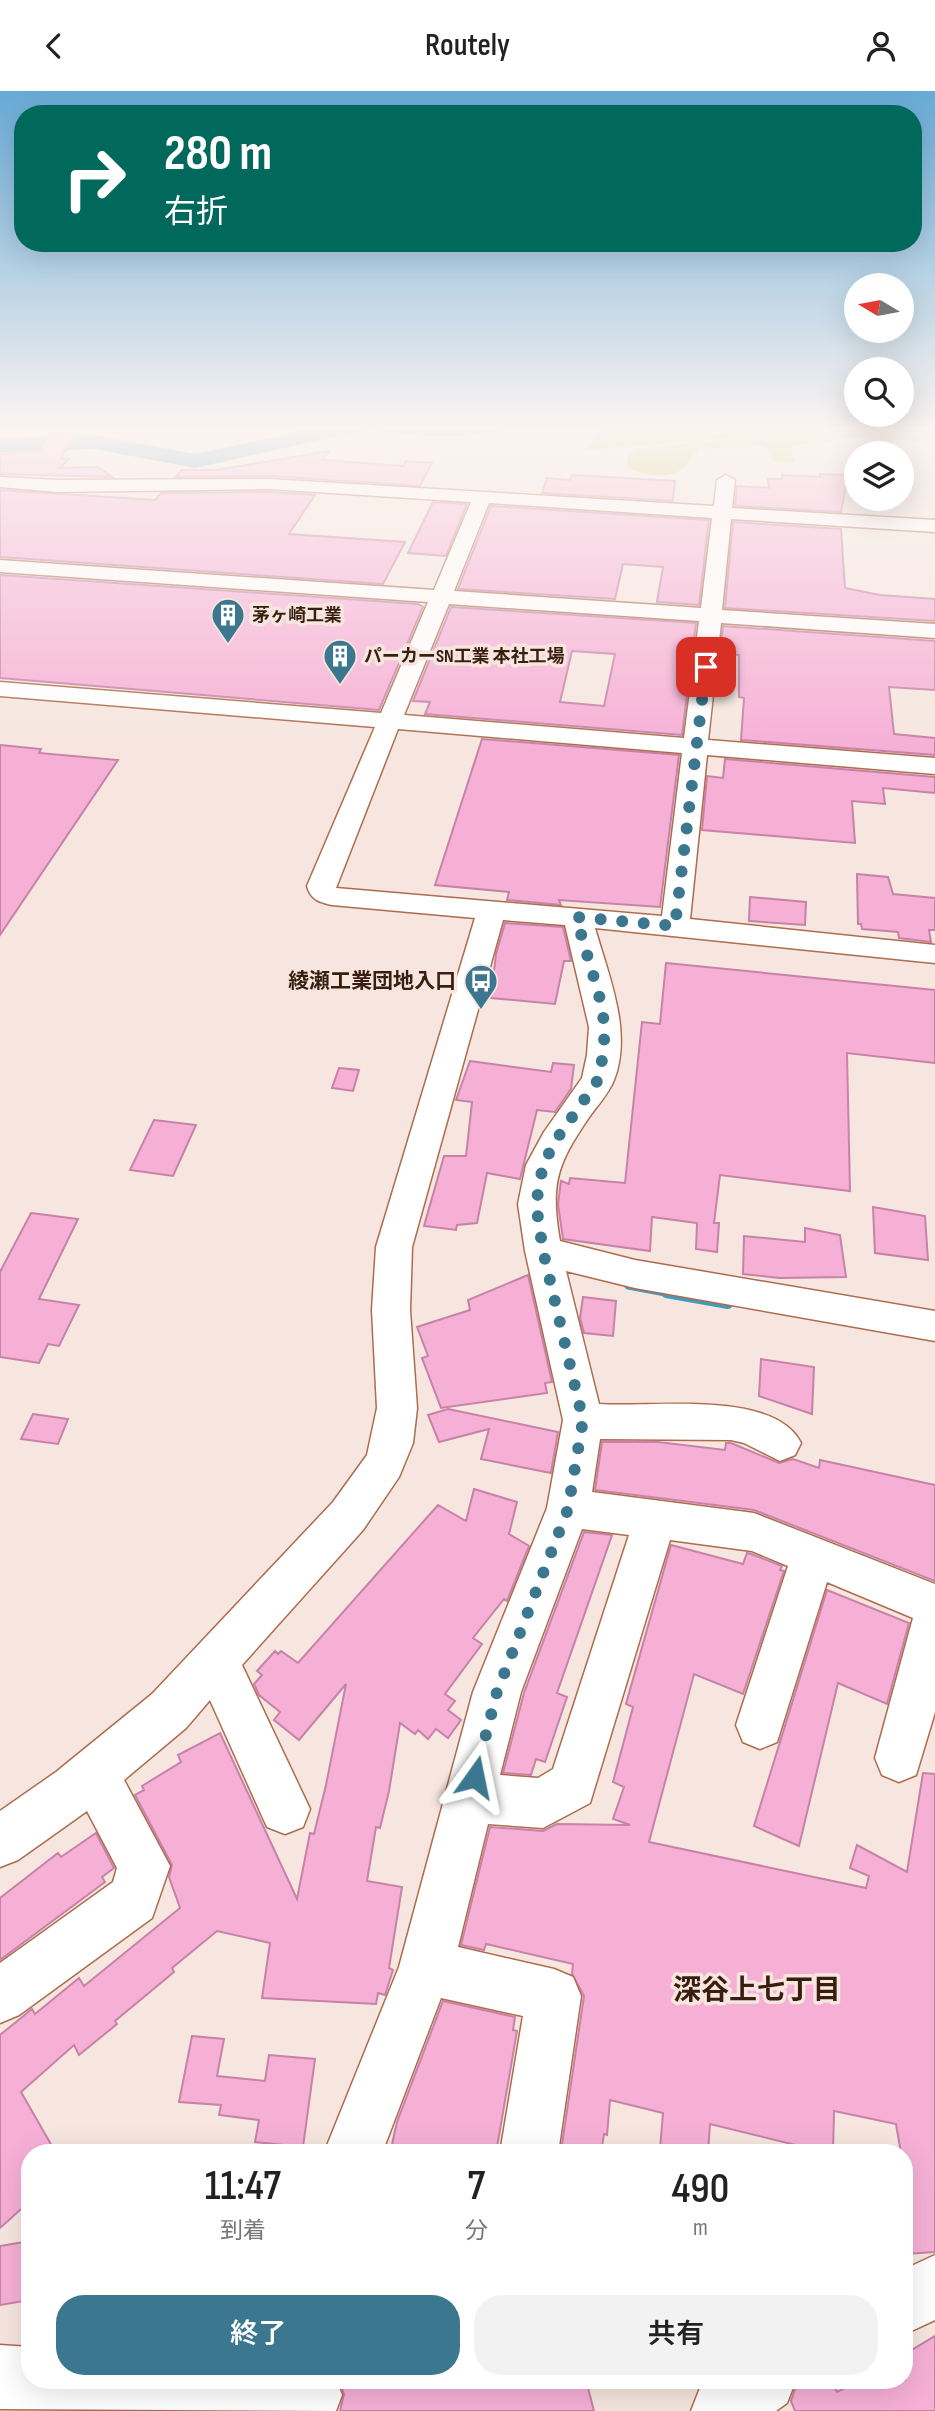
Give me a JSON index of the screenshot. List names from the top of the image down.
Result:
{
  "districts": ["深谷上七丁目"],
  "places": {
    "building": ["茅ヶ崎工業", "パーカーSN工業 本社工場"],
    "bus stop": ["綾瀬工業団地入口"]
  },
  "north": "left",
  "page": {
    "header": "Routely",
    "turn": ["280 m", "右折"],
    "eta": [
      "11:47",
      "到着",
      "7",
      "分",
      "490",
      "m"
    ],
    "buttons": ["終了", "共有"]
  }
}
